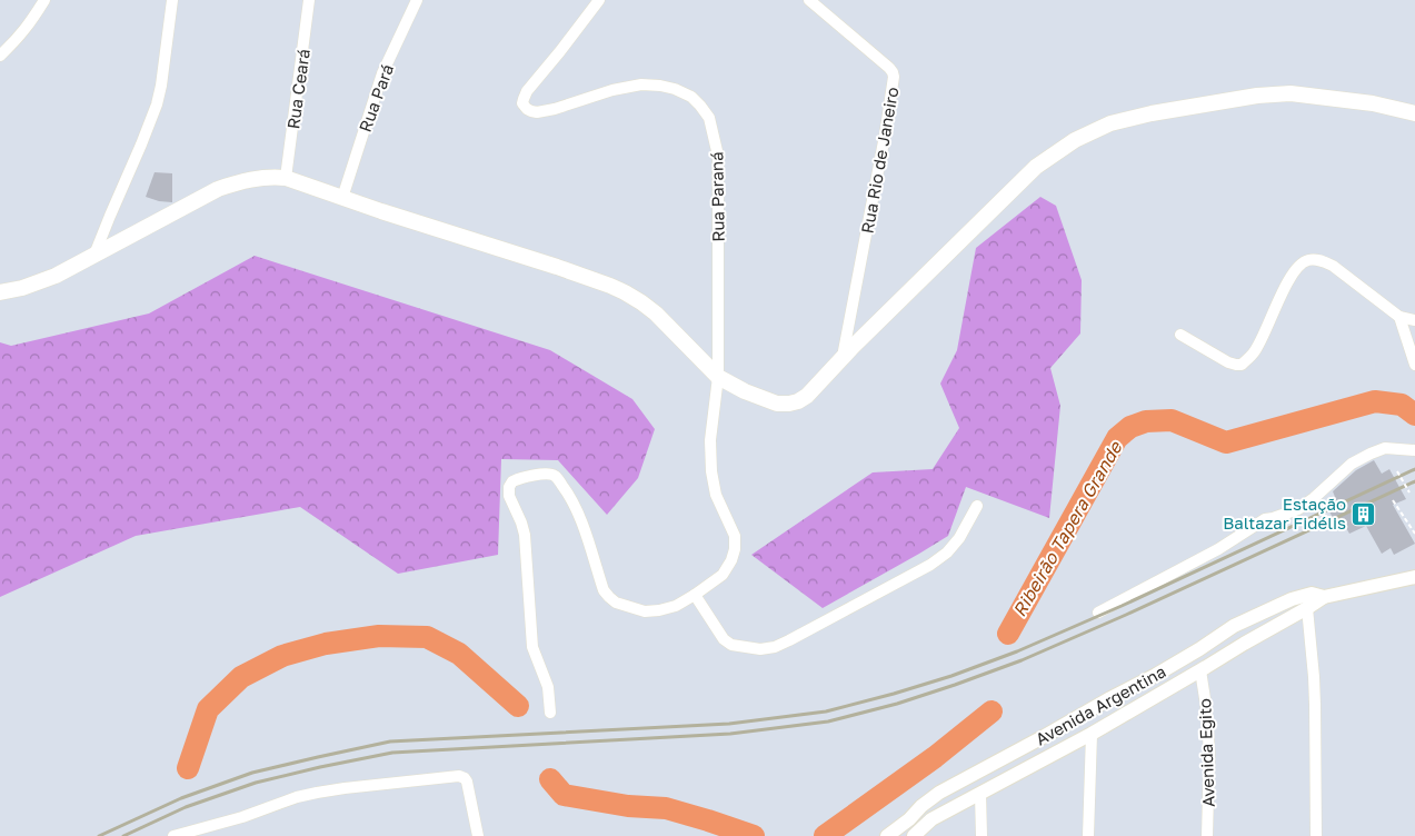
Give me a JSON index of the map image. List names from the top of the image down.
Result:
{
  "streets": {
    "street": [
      "Rua Ceará",
      "Rua Pará",
      "Rua Rio de Janeiro",
      "Rua Paraná",
      "Avenida Argentina",
      "Avenida Egito"
    ]
  },
  "crossings": [
    ["Avenida Argentina", "Avenida Egito"]
  ],
  "water": ["Ribeirão Tapera Grande"],
  "places": {
    "building": ["Estação Baltazar Fidélis"]
  }
}
